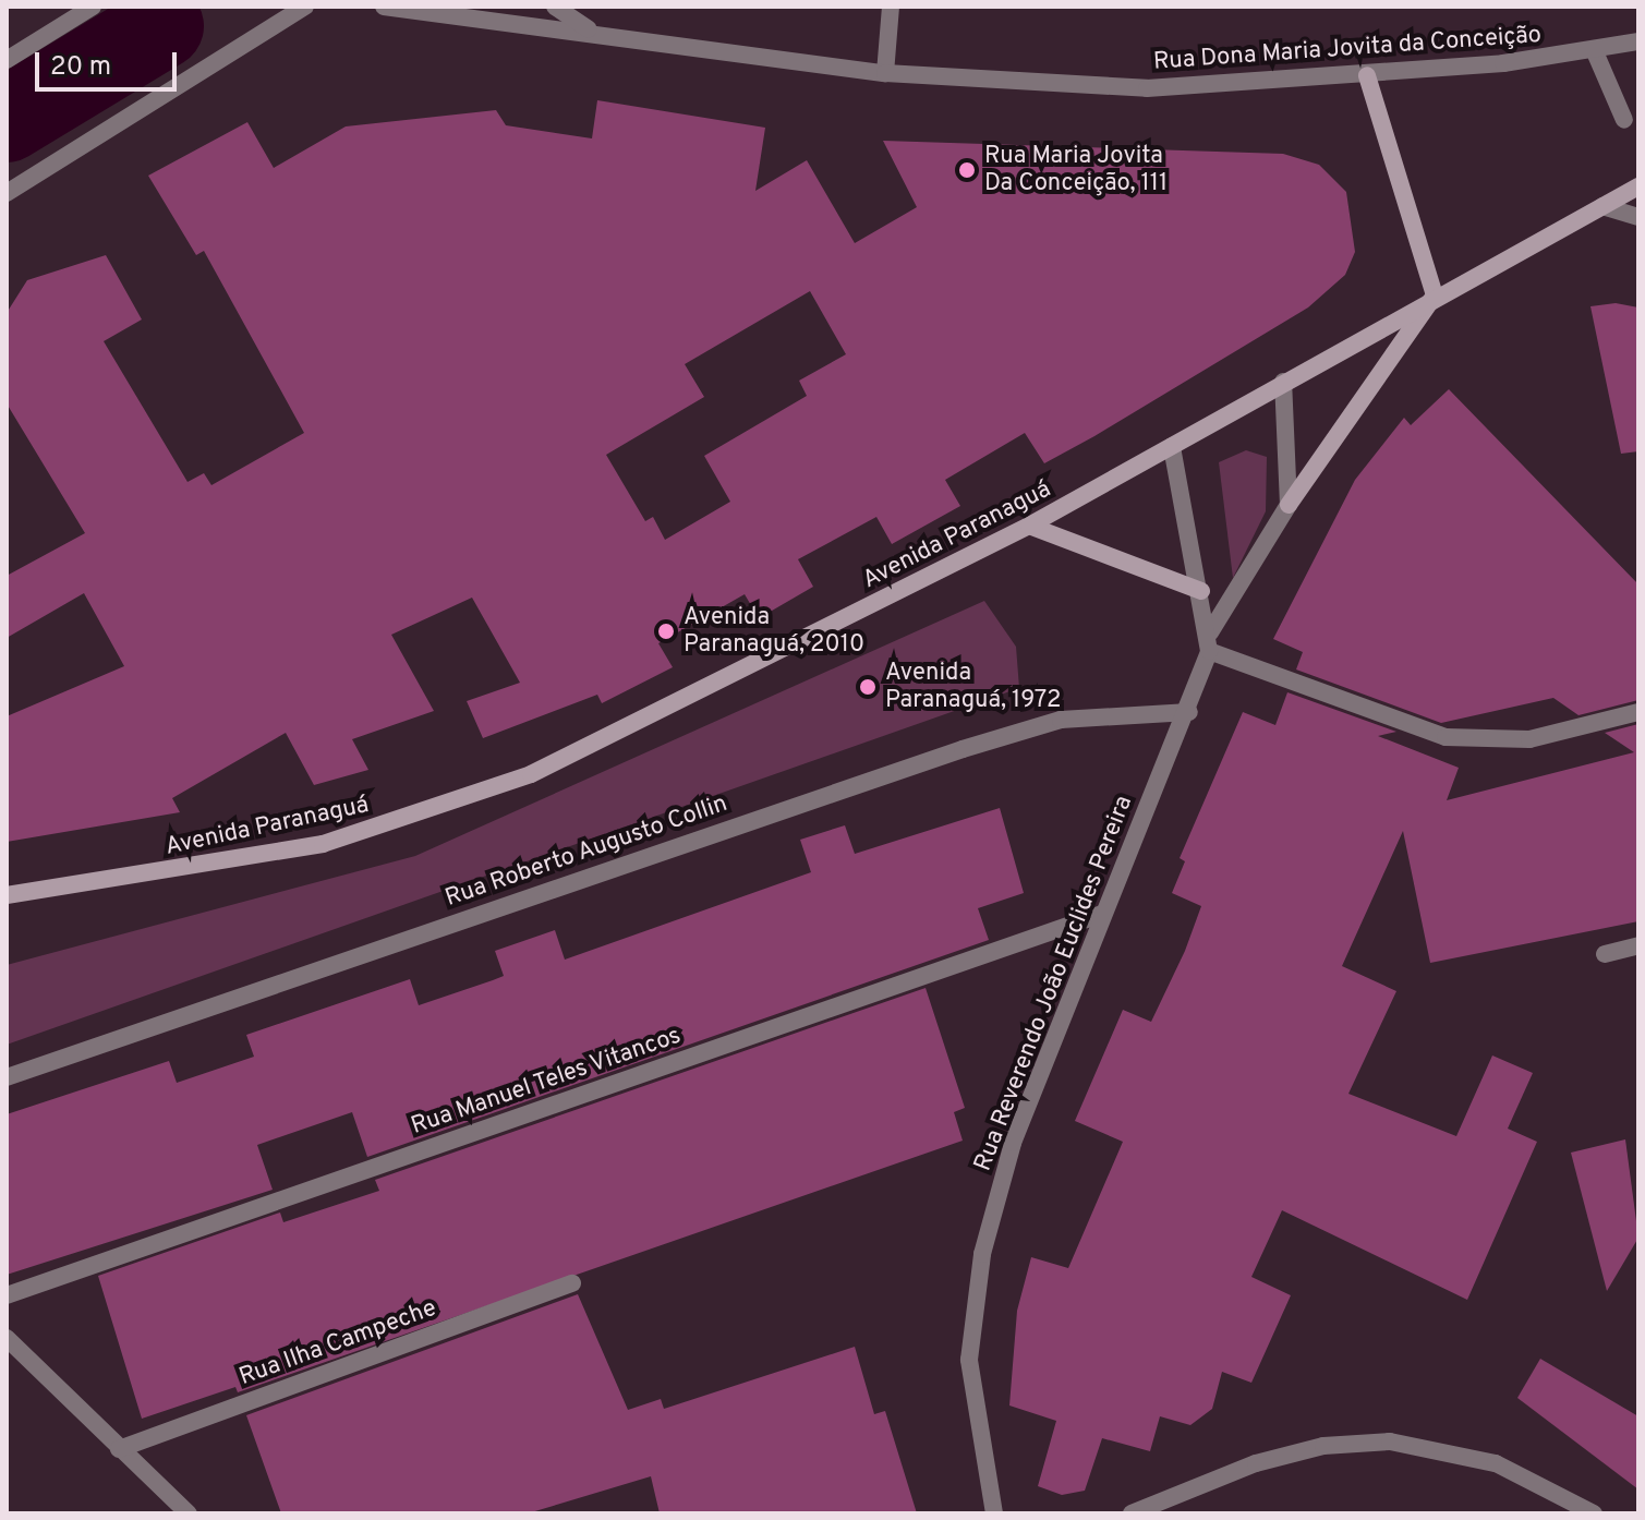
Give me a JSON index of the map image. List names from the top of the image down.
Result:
{
  "streets": {
    "main road": ["Avenida Paranaguá"],
    "street": [
      "Rua Dona Maria Jovita da Conceição",
      "Rua Roberto Augusto Collin",
      "Rua Reverendo João Euclides Pereira",
      "Rua Manuel Teles Vitancos",
      "Rua Ilha Campeche"
    ]
  },
  "crossings": [
    ["Avenida Paranaguá", "Rua Reverendo João Euclides Pereira"],
    ["Rua Roberto Augusto Collin", "Rua Reverendo João Euclides Pereira"],
    ["Rua Reverendo João Euclides Pereira", "Rua Manuel Teles Vitancos"]
  ],
  "places": ["Rua Maria Jovita Da Conceição, 111", "Avenida Paranaguá, 2010", "Avenida Paranaguá, 1972"],
  "scale_bar": "20 m"
}
